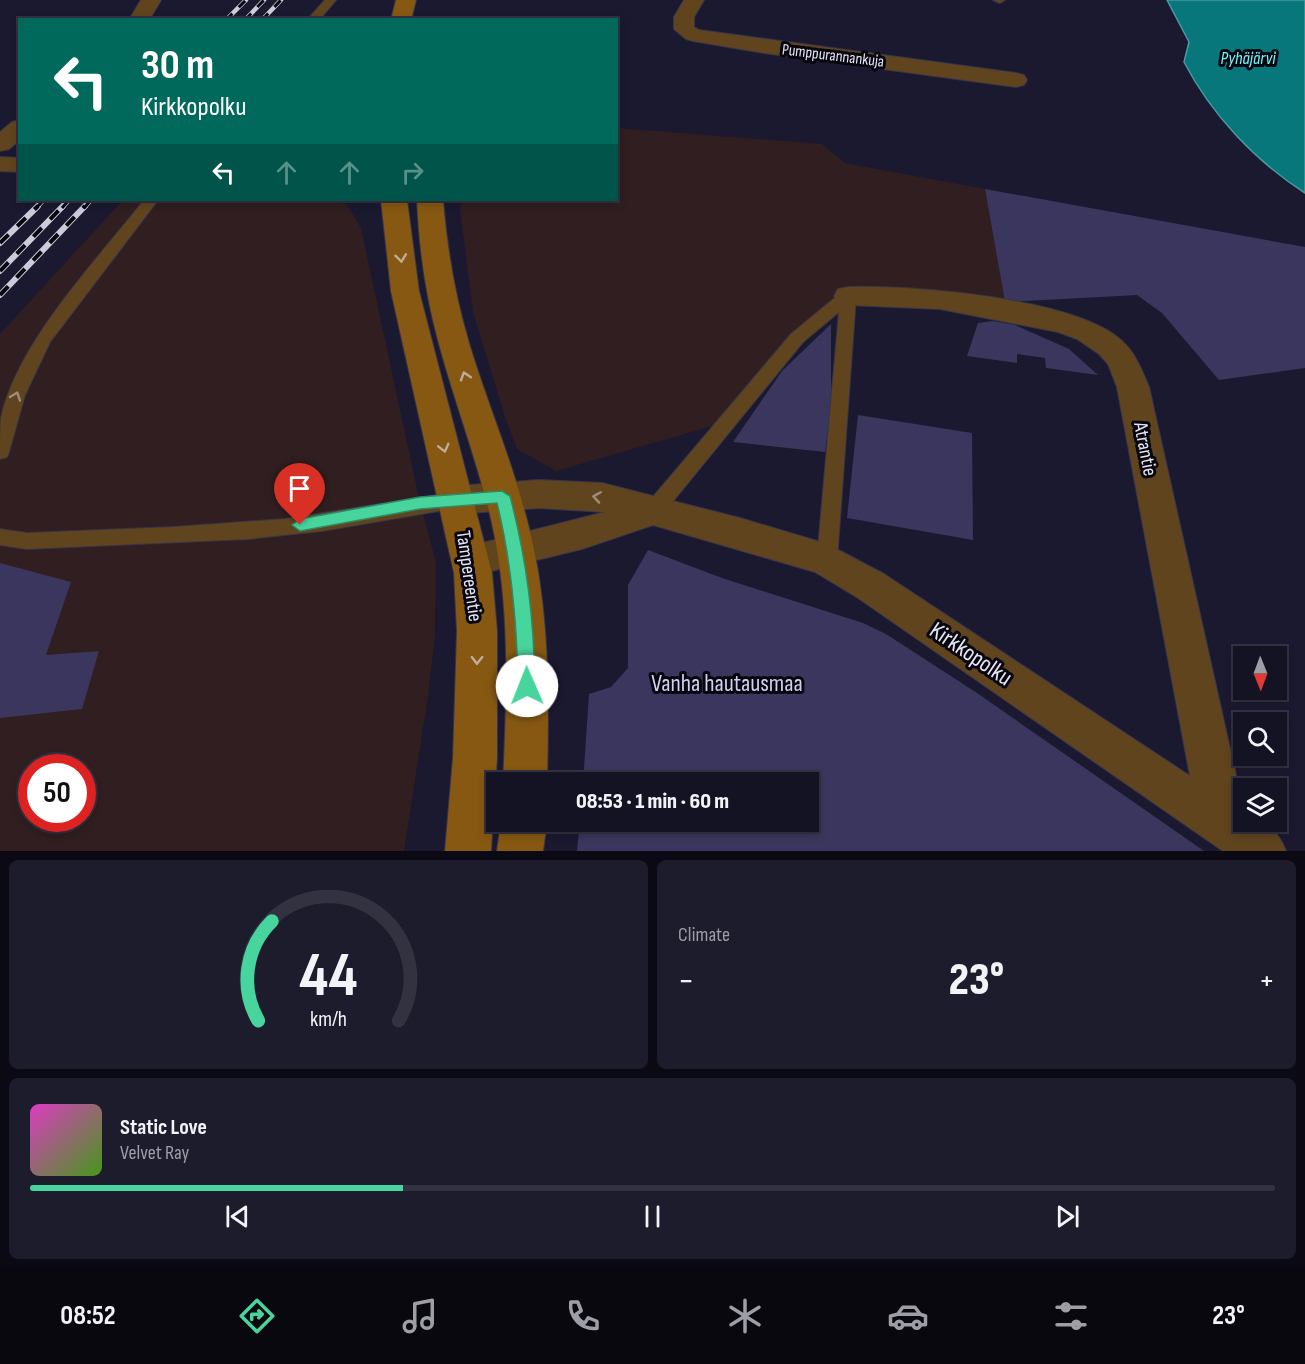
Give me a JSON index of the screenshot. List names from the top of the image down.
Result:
{
  "streets": {
    "main road": ["Tampereentie"],
    "street": ["Pumppurannankuja", "Atrantie", "Kirkkopolku"]
  },
  "crossings": [
    ["Atrantie", "Kirkkopolku"],
    ["Tampereentie", "Kirkkopolku"]
  ],
  "water": ["Pyhäjärvi"],
  "parks": ["Vanha hautausmaa"],
  "north": "bottom",
  "page": {
    "turn": ["30 m", "Kirkkopolku"],
    "limit": "50",
    "trip": "08:53 · 1 min · 60 m",
    "tile": "Climate",
    "heat": ["−", "23°", "+"],
    "song": ["Static Love", "Velvet Ray"],
    "tabs": ["08:52", "23°"],
    "gauge": ["44", "km/h"]
  }
}
